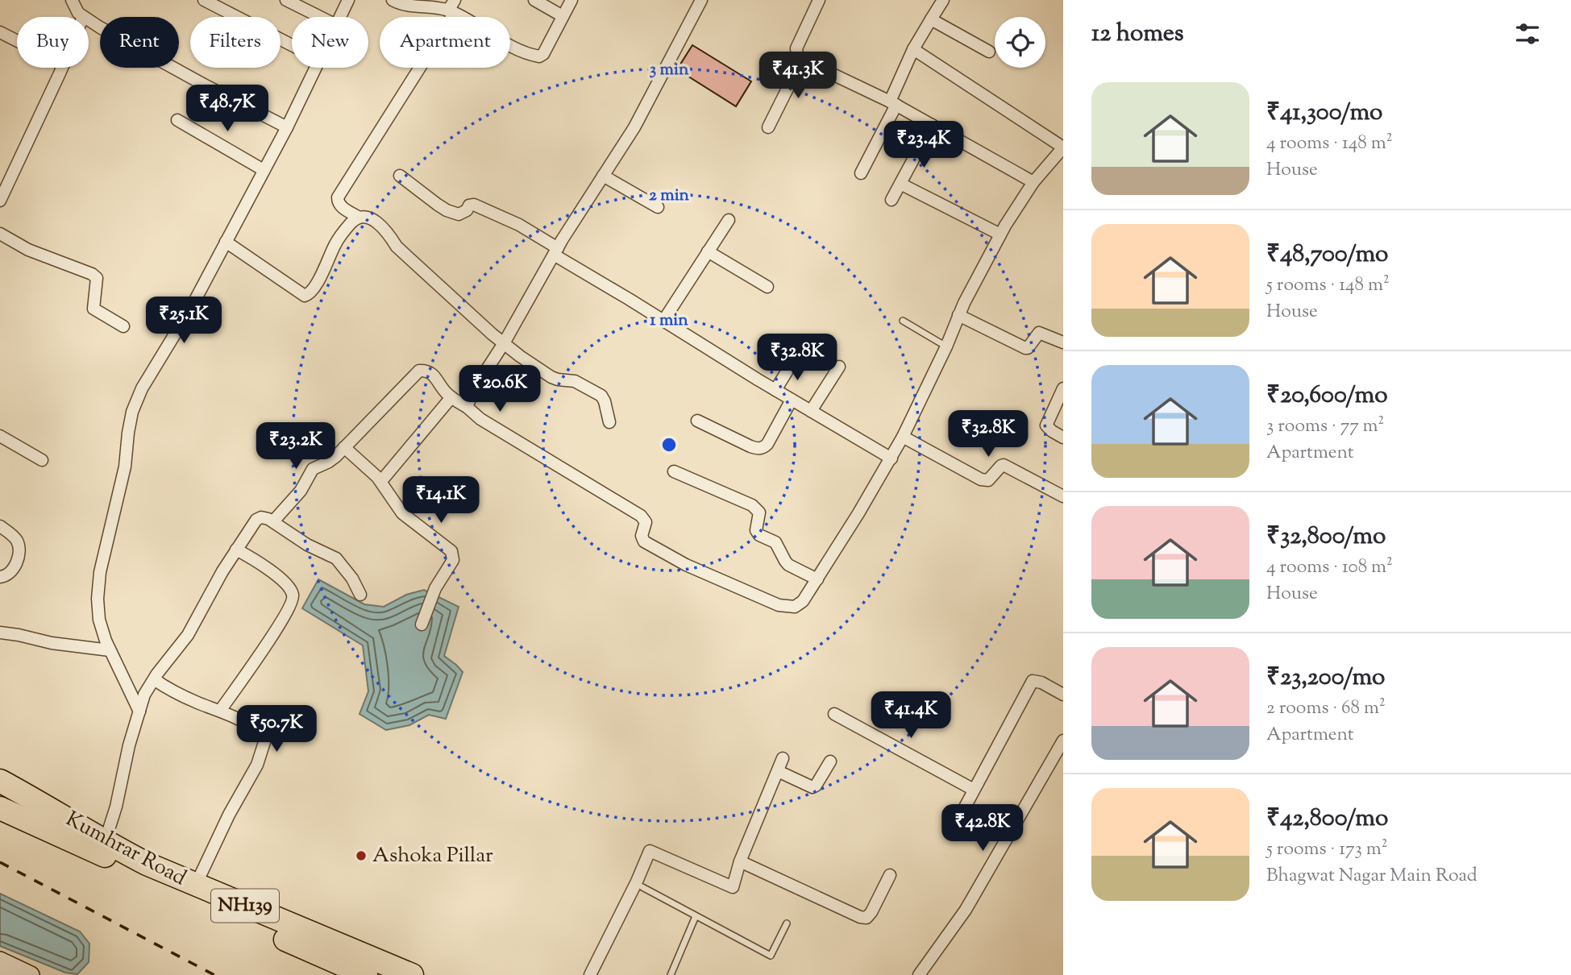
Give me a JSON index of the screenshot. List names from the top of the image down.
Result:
{
  "streets": {
    "highway": ["Kumhrar Road", "NH139"]
  },
  "crossings": [
    ["Kumhrar Road", "NH139"]
  ],
  "places": ["Ashoka Pillar"],
  "page": {
    "heading": "12 homes",
    "chip": [
      "Buy",
      "Rent",
      "Filters",
      "New",
      "Apartment"
    ],
    "price": [
      "₹41.3K",
      "₹48.7K",
      "₹23.4K",
      "₹25.1K",
      "₹32.8K",
      "₹20.6K",
      "₹32.8K",
      "₹23.2K",
      "₹14.1K",
      "₹41.4K",
      "₹50.7K",
      "₹42.8K"
    ],
    "list": [
      {
        "name": "₹41,300/mo",
        "note": "4 rooms · 148 m² · House"
      },
      {
        "name": "₹48,700/mo",
        "note": "5 rooms · 148 m² · House"
      },
      {
        "name": "₹20,600/mo",
        "note": "3 rooms · 77 m² · Apartment"
      },
      {
        "name": "₹32,800/mo",
        "note": "4 rooms · 108 m² · House"
      },
      {
        "name": "₹23,200/mo",
        "note": "2 rooms · 68 m² · Apartment"
      },
      {
        "name": "₹42,800/mo",
        "note": "5 rooms · 173 m² · Bhagwat Nagar Main Road"
      }
    ]
  },
  "rings": ["3 min", "2 min", "1 min"]
}
